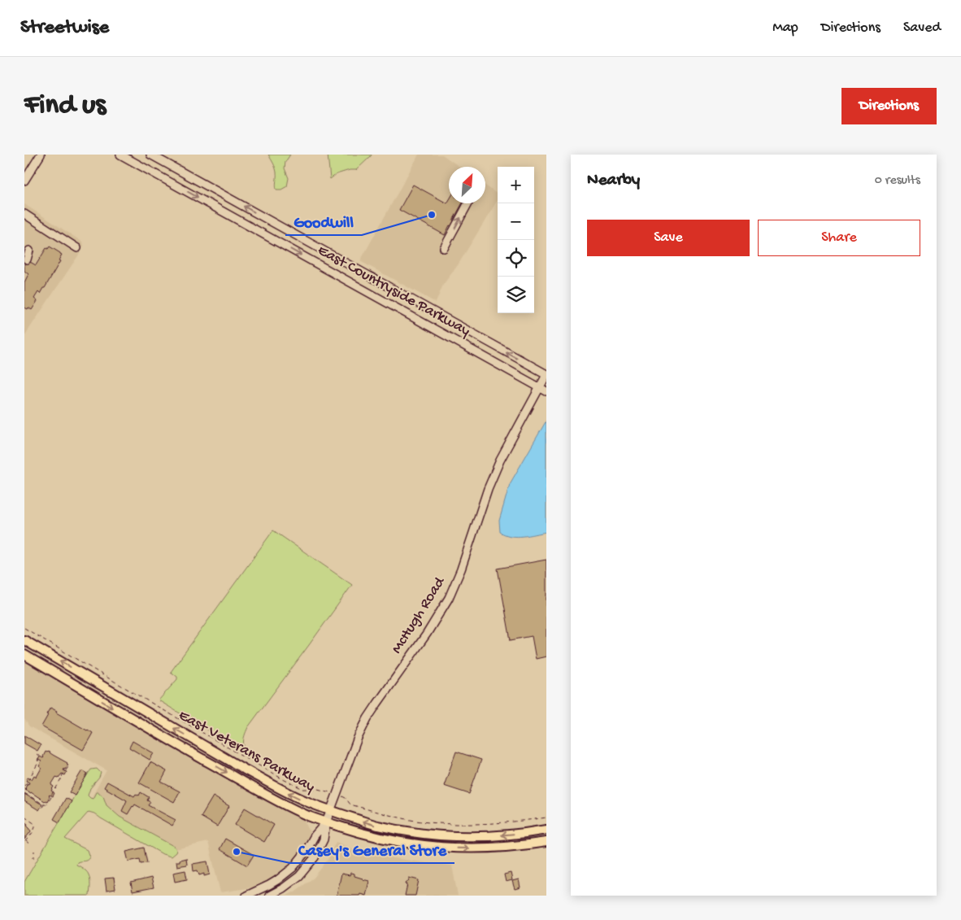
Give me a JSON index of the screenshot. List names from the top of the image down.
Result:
{
  "streets": {
    "main road": ["East Veterans Parkway"],
    "street": ["East Countryside Parkway", "McHugh Road"]
  },
  "crossings": [
    ["East Countryside Parkway", "McHugh Road"],
    ["McHugh Road", "East Veterans Parkway"]
  ],
  "places": ["Goodwill", "Casey's General Store"],
  "north": "top right",
  "page": {
    "header": "Streetwise",
    "nav": ["Map", "Directions", "Saved"],
    "buttons": [
      "Directions",
      ["Save", "Share"]
    ],
    "title": "Find us",
    "heading": ["Nearby", "0 results"],
    "map_buttons": ["+", "−"]
  }
}
